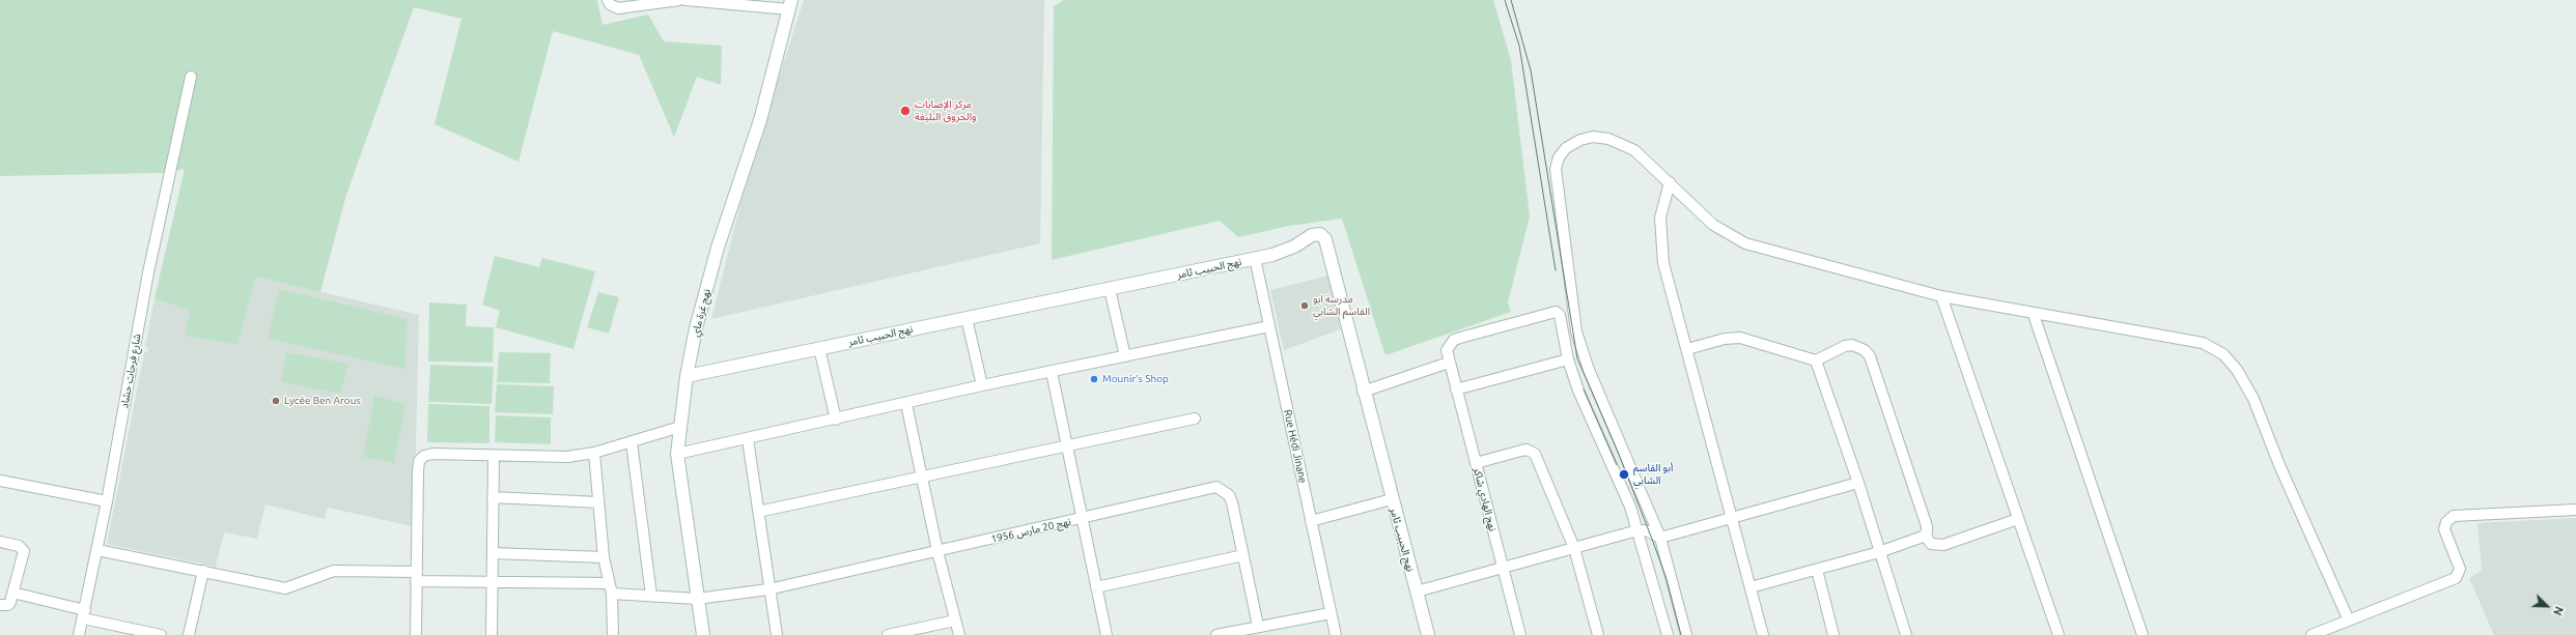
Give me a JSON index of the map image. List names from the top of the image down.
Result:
{
  "streets": {
    "street": [
      "نهج الحبيب ثامر",
      "نهج غرة ماي",
      "شارع فرحات حشاد",
      "Rue Hédi Jinane",
      "نهج الهادي شاكر",
      "نهج 20 مارس 1956"
    ]
  },
  "crossings": [
    ["نهج الحبيب ثامر", "نهج غرة ماي"],
    ["نهج الحبيب ثامر", "Rue Hédi Jinane"],
    ["نهج غرة ماي", "نهج 20 مارس 1956"],
    ["شارع فرحات حشاد", "نهج 20 مارس 1956"]
  ],
  "places": [
    "مركز الإصابات والحروق البليغة",
    "مدرسة ابو القاسم الشابي",
    "Mounir's Shop",
    "Lycée Ben Arous",
    "أبو القاسم الشابي"
  ],
  "north": "bottom right"
}
